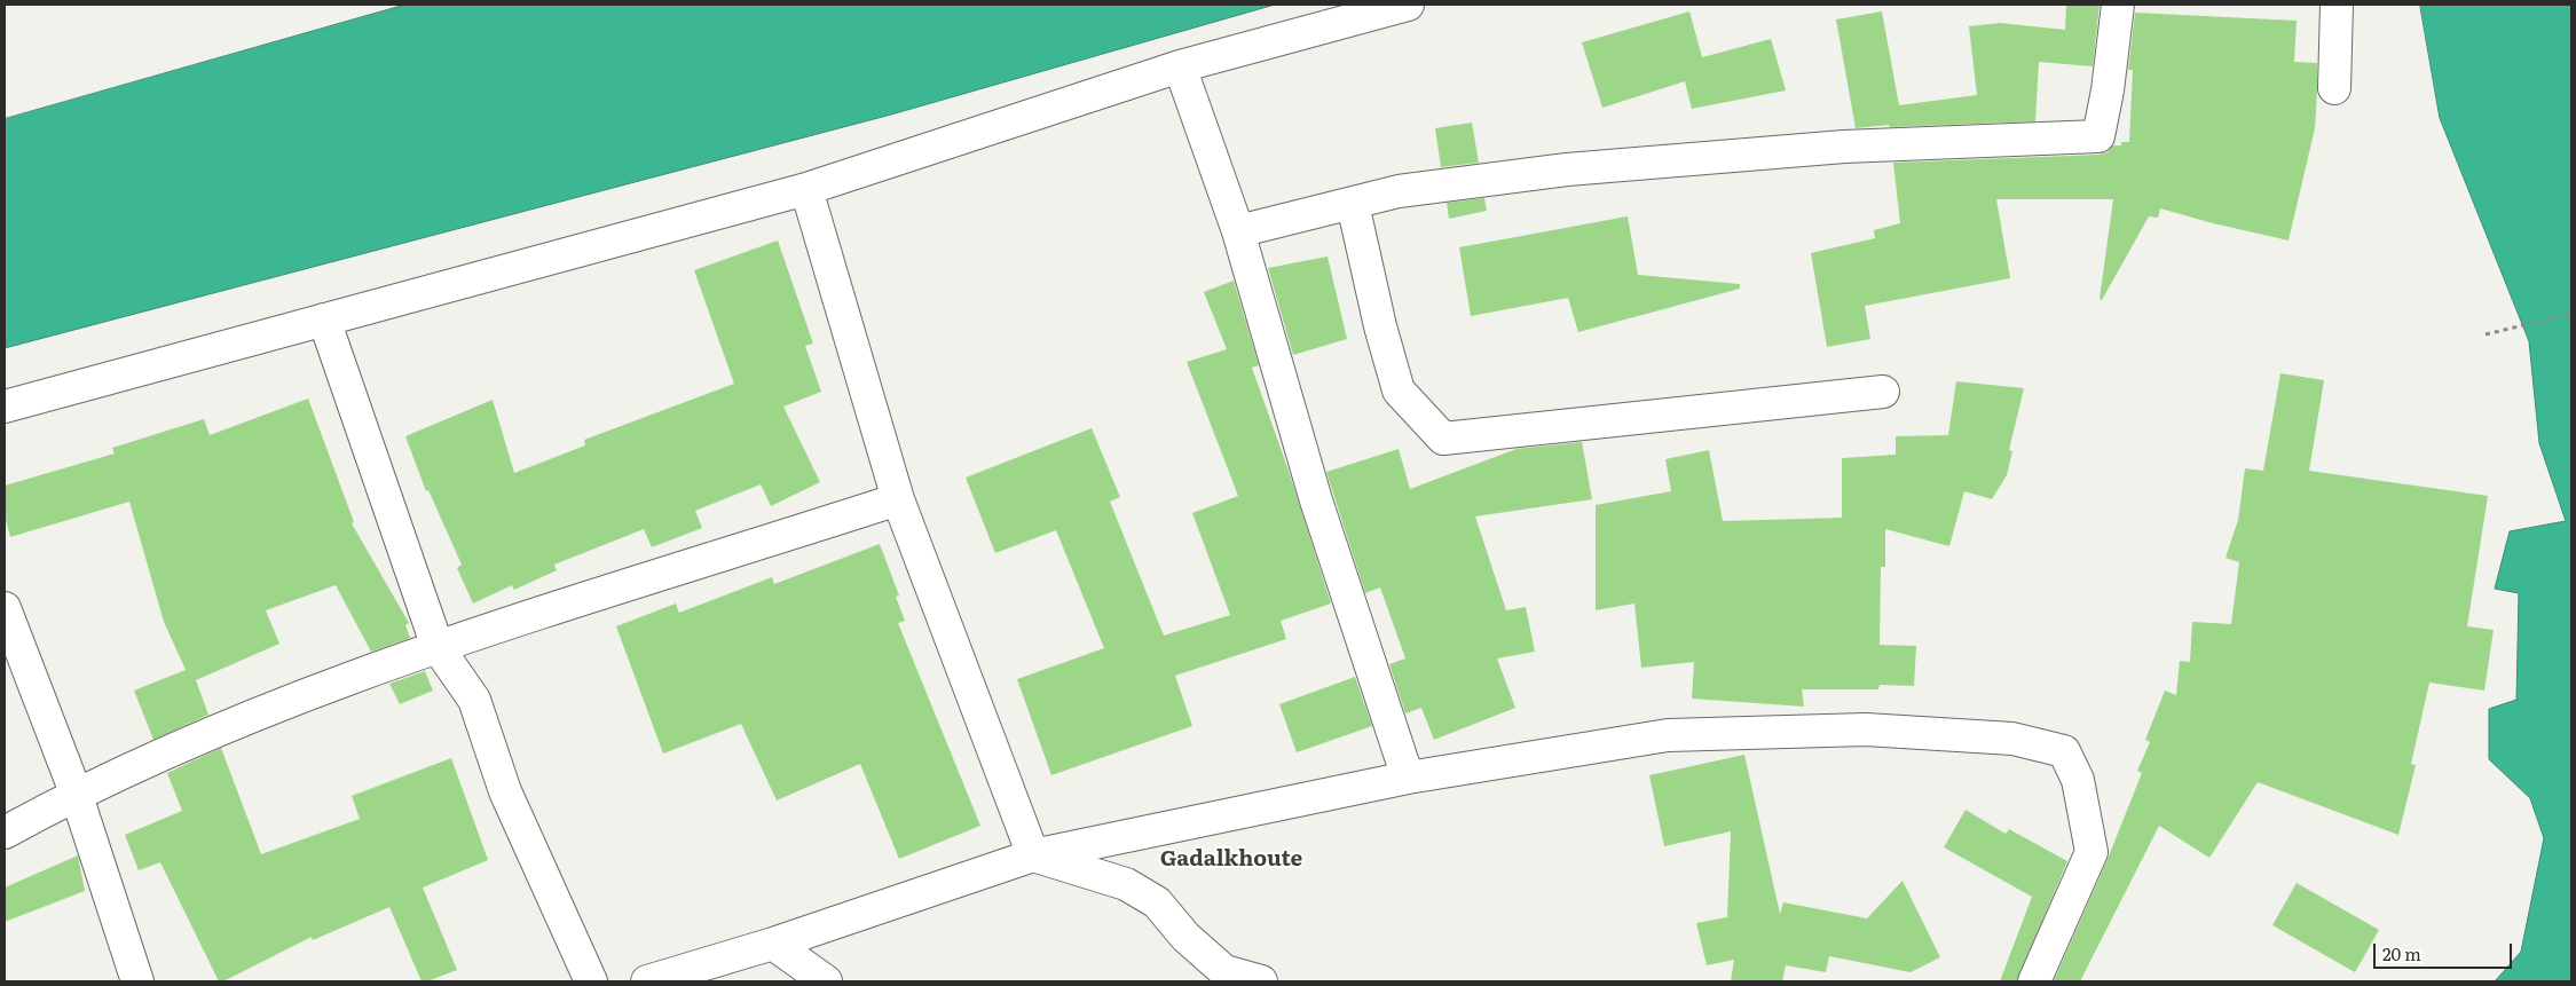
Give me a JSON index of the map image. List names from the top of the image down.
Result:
{
  "districts": ["Gadalkhoute"],
  "scale_bar": "20 m"
}
